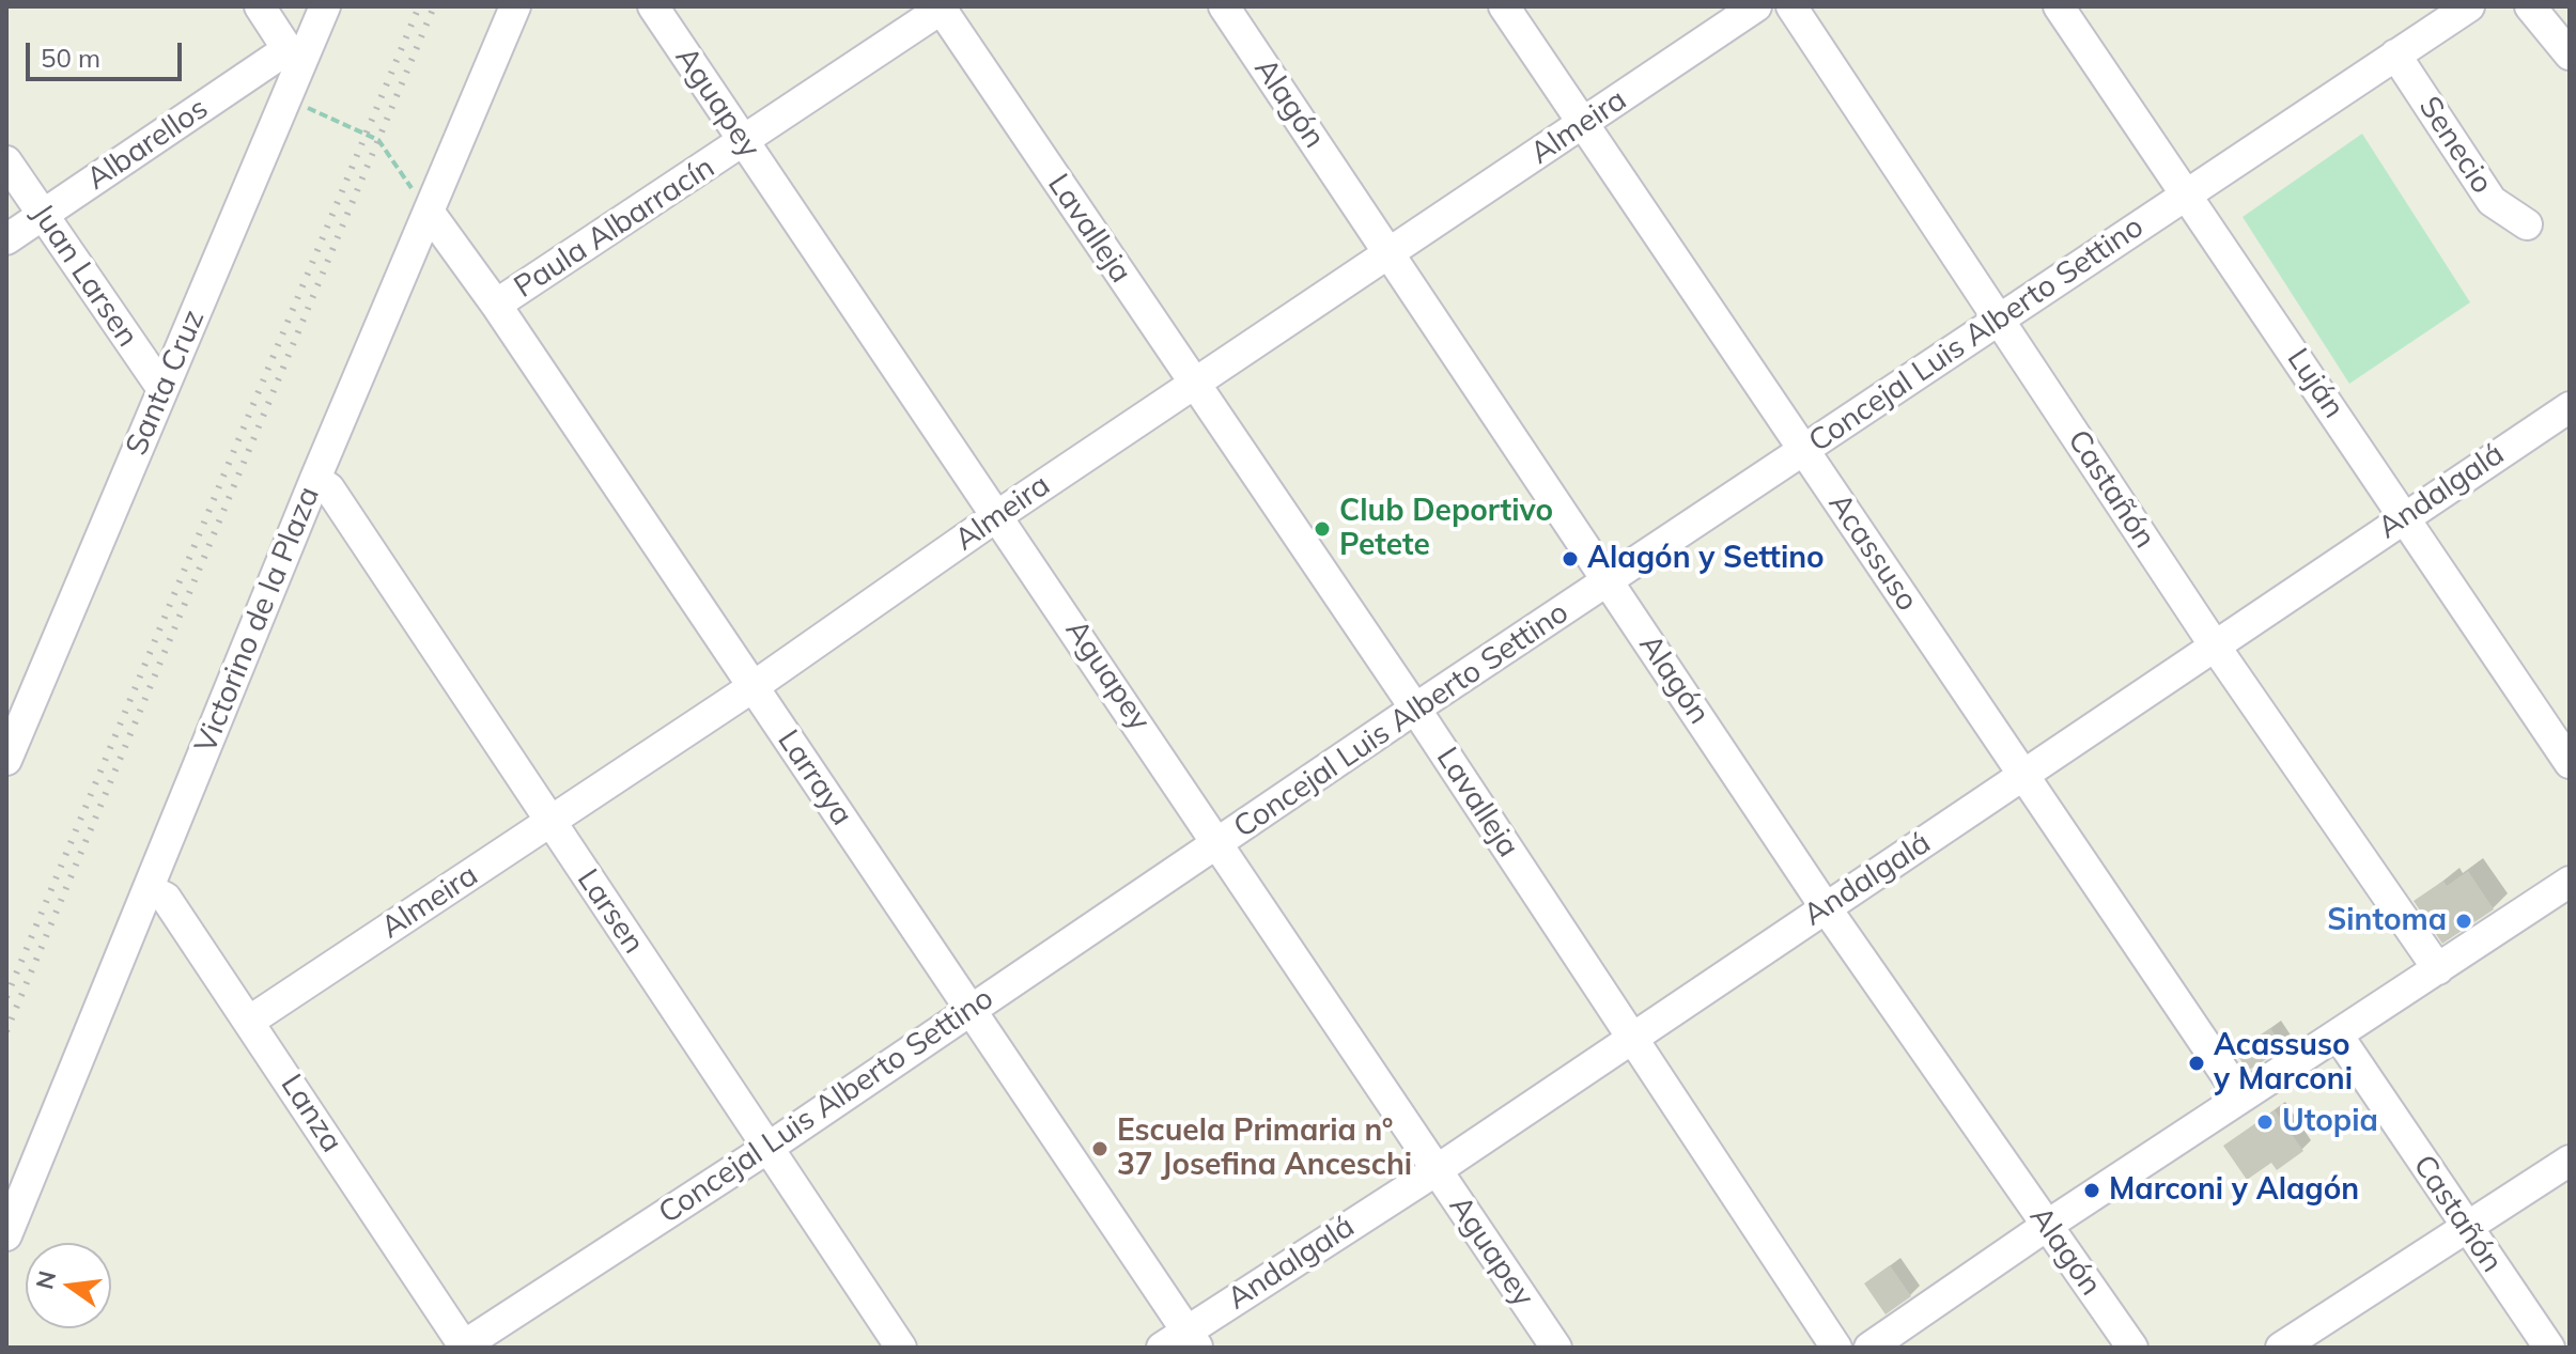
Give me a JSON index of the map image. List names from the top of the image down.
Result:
{
  "streets": {
    "street": [
      "Aguapey",
      "Alagón",
      "Almeira",
      "Albarellos",
      "Senecio",
      "Paula Albarracín",
      "Lavalleja",
      "Juan Larsen",
      "Concejal Luis Alberto Settino",
      "Santa Cruz",
      "Luján",
      "Castañón",
      "Andalgalá",
      "Acassuso",
      "Victorino de la Plaza",
      "Larraya",
      "Larsen",
      "Lanza"
    ]
  },
  "crossings": [
    ["Aguapey", "Almeira"],
    ["Aguapey", "Paula Albarracín"],
    ["Aguapey", "Concejal Luis Alberto Settino"],
    ["Aguapey", "Andalgalá"],
    ["Alagón", "Almeira"],
    ["Alagón", "Concejal Luis Alberto Settino"],
    ["Alagón", "Andalgalá"],
    ["Almeira", "Lavalleja"],
    ["Almeira", "Acassuso"],
    ["Almeira", "Larraya"],
    ["Almeira", "Larsen"],
    ["Almeira", "Lanza"],
    ["Albarellos", "Juan Larsen"],
    ["Albarellos", "Santa Cruz"],
    ["Senecio", "Concejal Luis Alberto Settino"],
    ["Paula Albarracín", "Lavalleja"],
    ["Paula Albarracín", "Larraya"],
    ["Lavalleja", "Concejal Luis Alberto Settino"],
    ["Lavalleja", "Andalgalá"],
    ["Juan Larsen", "Santa Cruz"],
    ["Concejal Luis Alberto Settino", "Luján"],
    ["Concejal Luis Alberto Settino", "Castañón"],
    ["Concejal Luis Alberto Settino", "Acassuso"],
    ["Concejal Luis Alberto Settino", "Larraya"],
    ["Concejal Luis Alberto Settino", "Larsen"],
    ["Concejal Luis Alberto Settino", "Lanza"],
    ["Luján", "Andalgalá"],
    ["Castañón", "Andalgalá"],
    ["Andalgalá", "Acassuso"],
    ["Andalgalá", "Larraya"],
    ["Victorino de la Plaza", "Larraya"],
    ["Victorino de la Plaza", "Larsen"],
    ["Victorino de la Plaza", "Lanza"]
  ],
  "places": [
    "Club Deportivo Petete",
    "Alagón y Settino",
    "Sintoma",
    "Acassuso y Marconi",
    "Utopia",
    "Escuela Primaria n° 37 Josefina Anceschi",
    "Marconi y Alagón"
  ],
  "scale_bar": "50 m",
  "north": "left"
}
